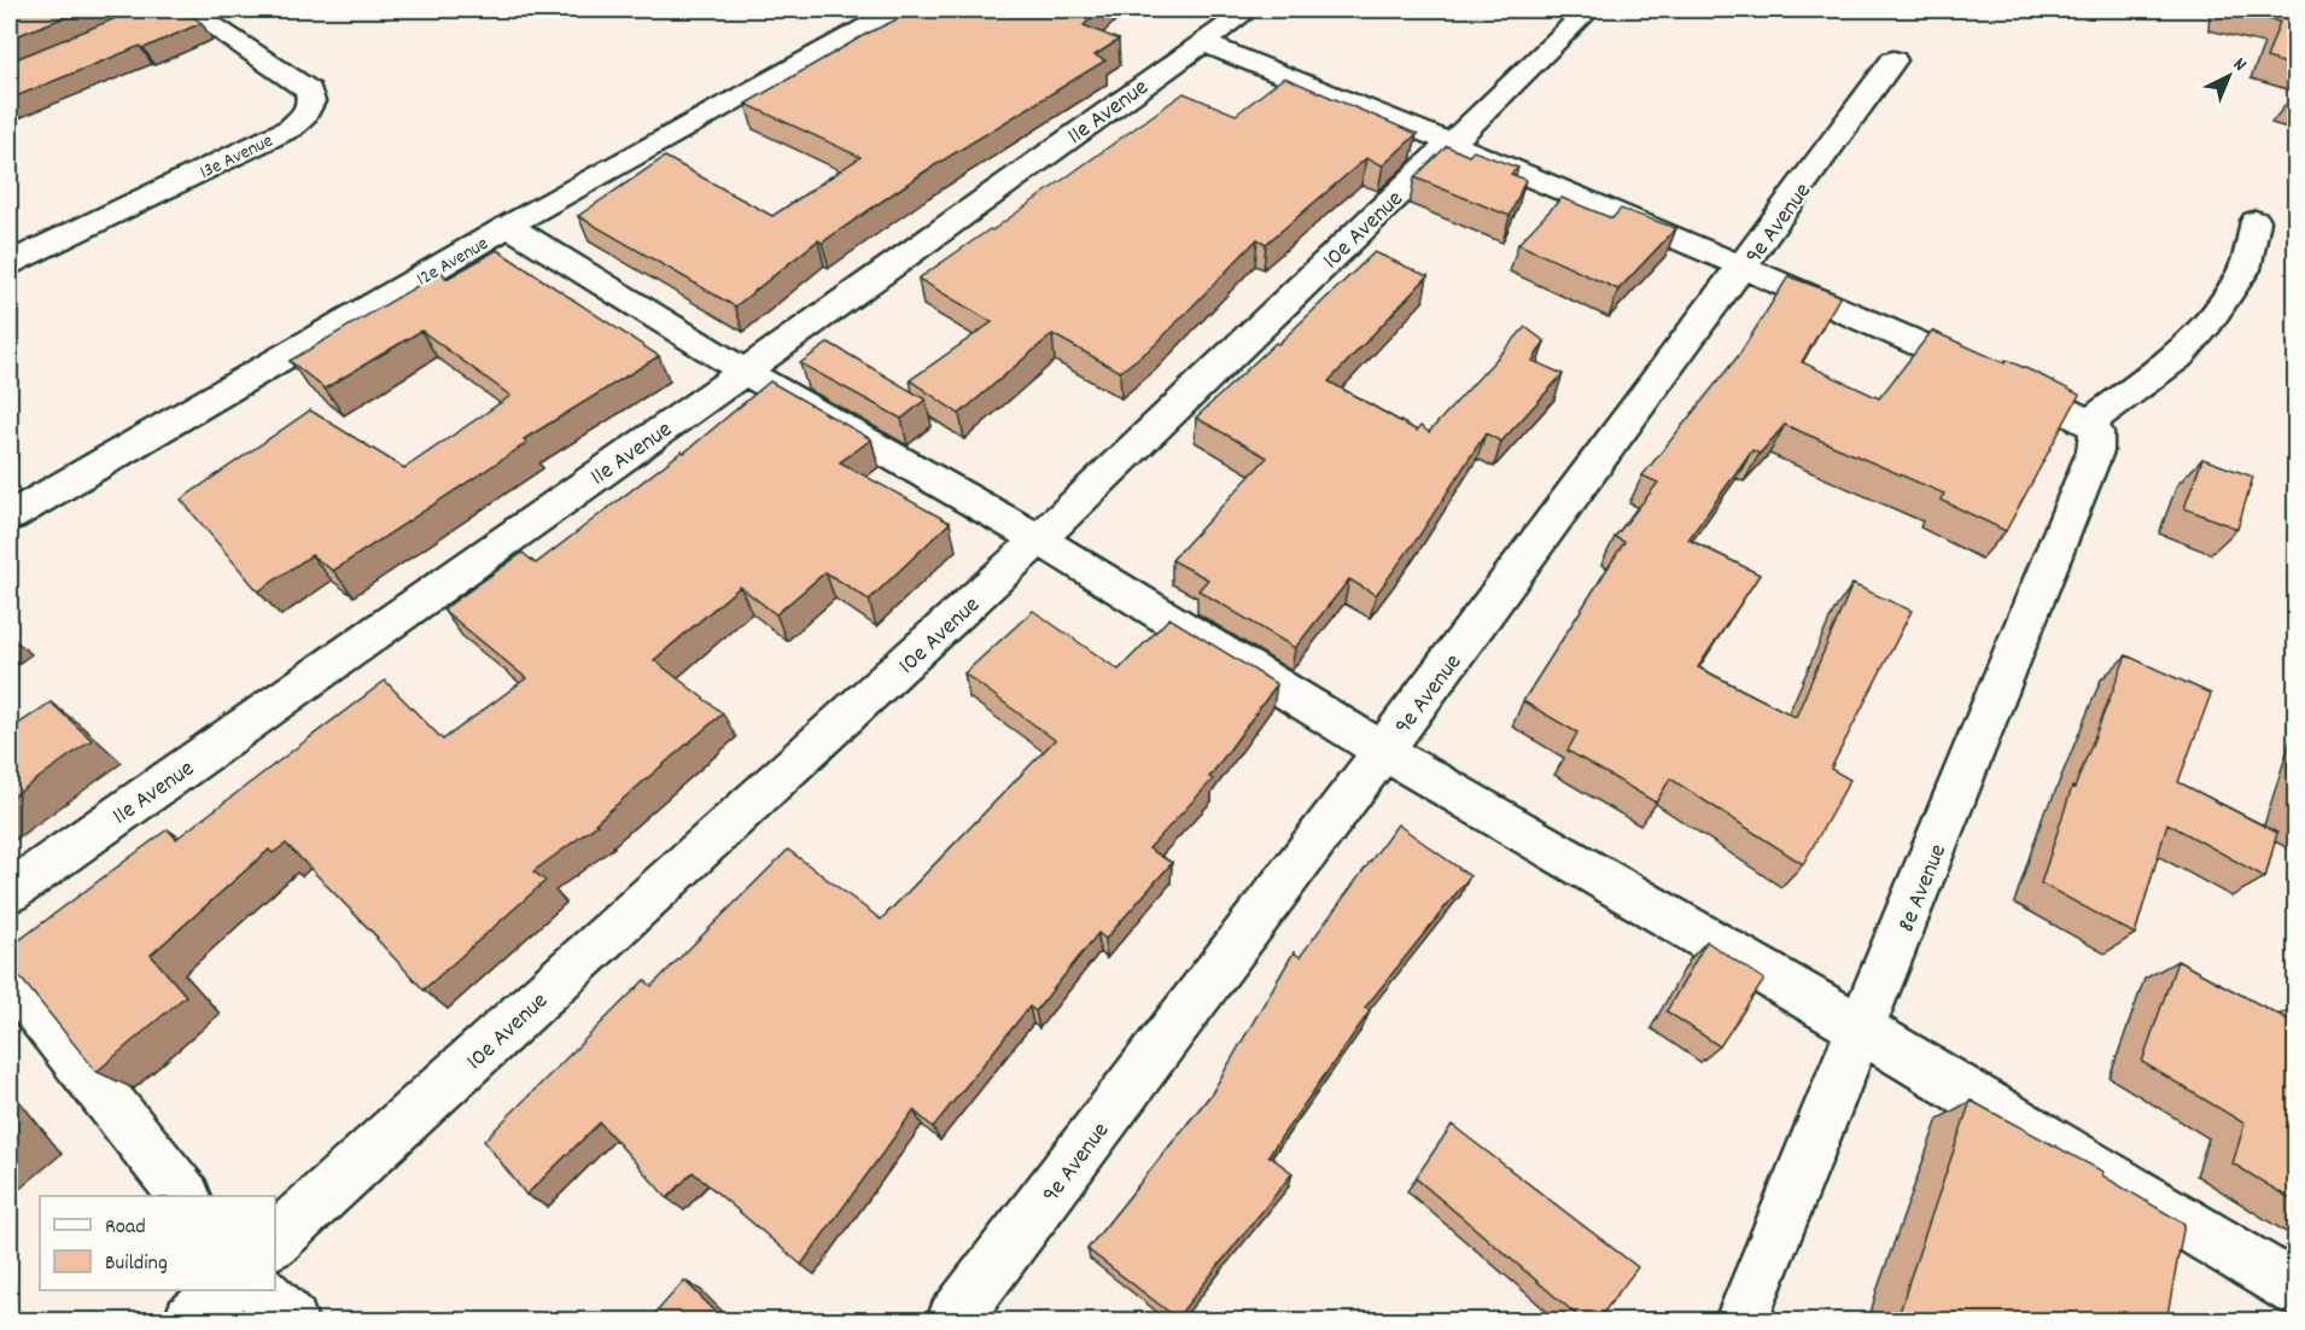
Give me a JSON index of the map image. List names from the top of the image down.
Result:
{
  "streets": {
    "street": [
      "11e Avenue",
      "13e Avenue",
      "9e Avenue",
      "10e Avenue",
      "12e Avenue",
      "8e Avenue"
    ]
  },
  "legend": ["Road", "Building"],
  "north": "top right"
}
